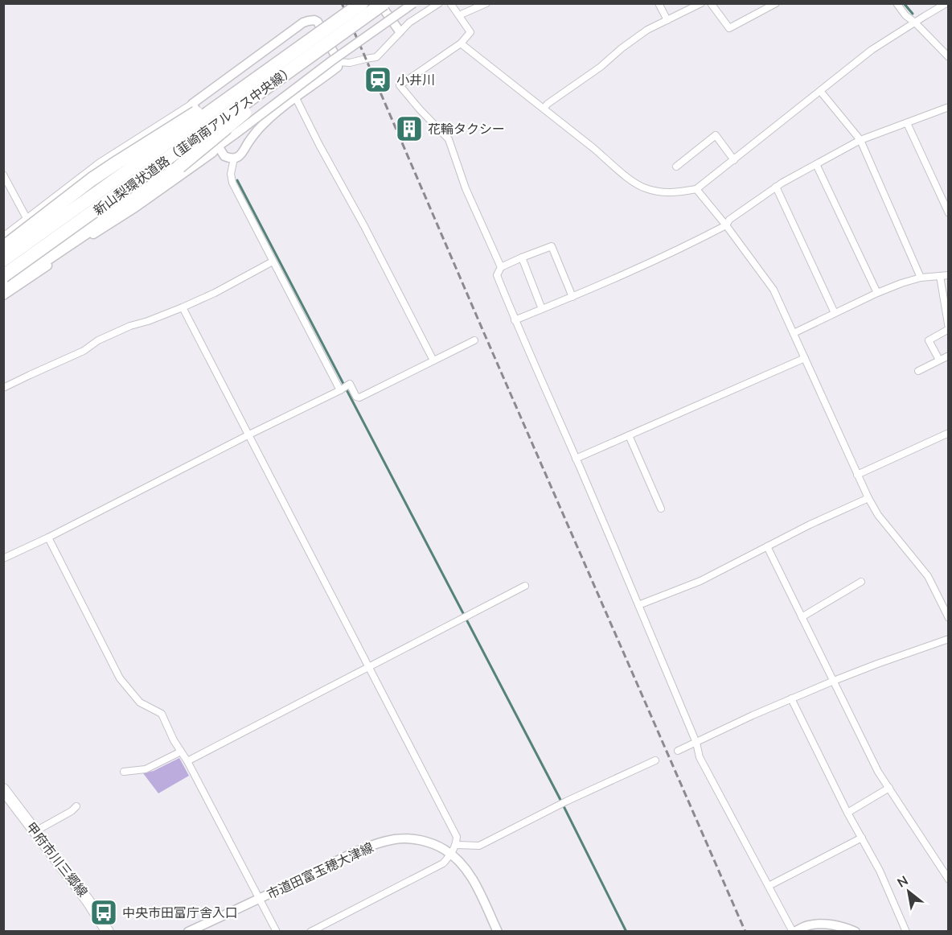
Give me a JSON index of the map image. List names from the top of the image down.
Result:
{
  "streets": {
    "highway": ["新山梨環状道路（韮崎南アルプス中央線）"],
    "main road": ["甲府市川三郷線"],
    "street": ["市道田富玉穂大津線"]
  },
  "places": {
    "station": ["小井川"],
    "building": ["花輪タクシー"],
    "bus stop": ["中央市田富庁舎入口"]
  },
  "north": "top left"
}
